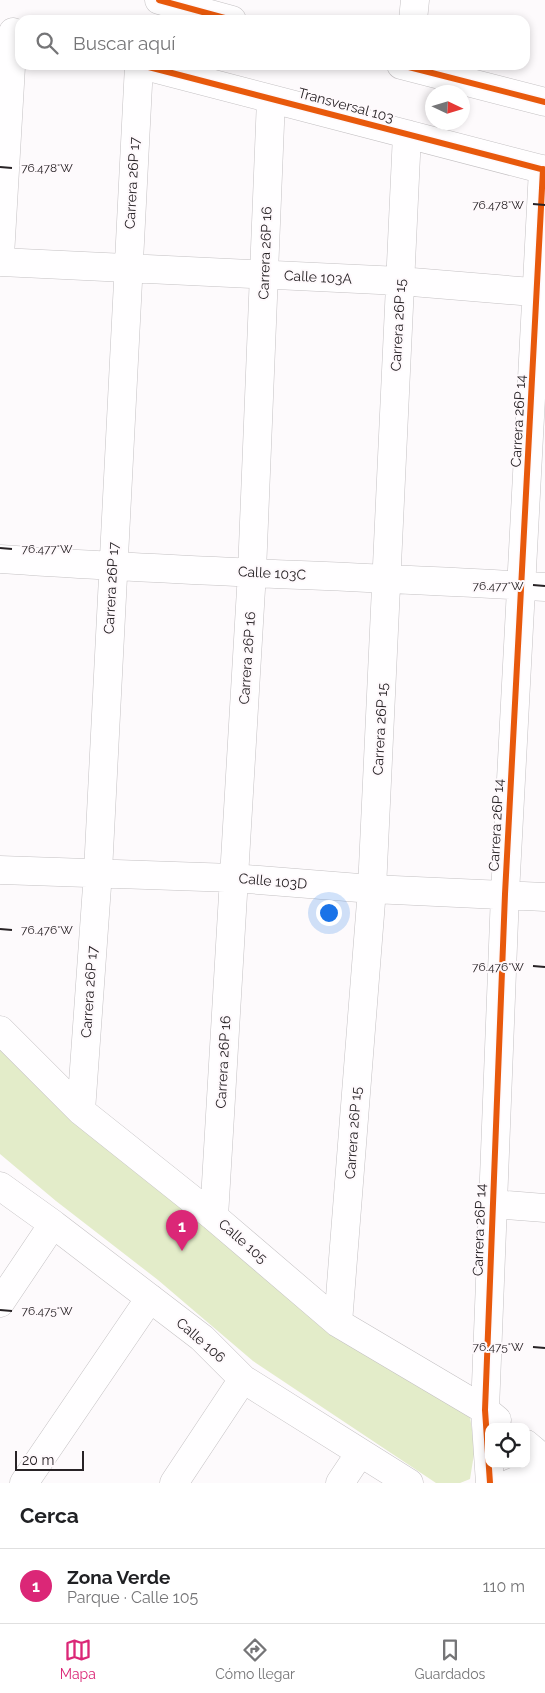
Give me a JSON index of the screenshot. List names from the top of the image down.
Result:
{
  "streets": {
    "street": [
      "Transversal 103",
      "Carrera 26P 17",
      "Carrera 26P 16",
      "Calle 103A",
      "Carrera 26P 15",
      "Carrera 26P 14",
      "Calle 103C",
      "Calle 103D",
      "Calle 105",
      "Calle 106"
    ]
  },
  "crossings": [
    ["Transversal 103", "Carrera 26P 16"],
    ["Transversal 103", "Carrera 26P 15"],
    ["Transversal 103", "Carrera 26P 14"],
    ["Carrera 26P 17", "Calle 103A"],
    ["Carrera 26P 17", "Calle 103C"],
    ["Carrera 26P 17", "Calle 103D"],
    ["Carrera 26P 17", "Calle 105"],
    ["Carrera 26P 16", "Calle 103A"],
    ["Carrera 26P 16", "Calle 103C"],
    ["Carrera 26P 16", "Calle 103D"],
    ["Carrera 26P 16", "Calle 105"],
    ["Calle 103A", "Carrera 26P 15"],
    ["Calle 103A", "Carrera 26P 14"],
    ["Carrera 26P 15", "Calle 103C"],
    ["Carrera 26P 15", "Calle 103D"],
    ["Carrera 26P 15", "Calle 105"],
    ["Carrera 26P 14", "Calle 103C"],
    ["Carrera 26P 14", "Calle 103D"],
    ["Carrera 26P 14", "Calle 105"]
  ],
  "scale_bar": "20 m",
  "north": "right",
  "page": {
    "search": "Buscar aquí",
    "pins": "1",
    "scale": "20 m",
    "heading": "Cerca",
    "list": [
      {
        "mark": "1",
        "name": "Zona Verde",
        "note": "Parque · Calle 105",
        "value": "110 m"
      }
    ],
    "nav": ["Mapa", "Cómo llegar", "Guardados"]
  },
  "coordinates": [
    "76.478°W",
    "76.477°W",
    "76.476°W",
    "76.475°W"
  ]
}
